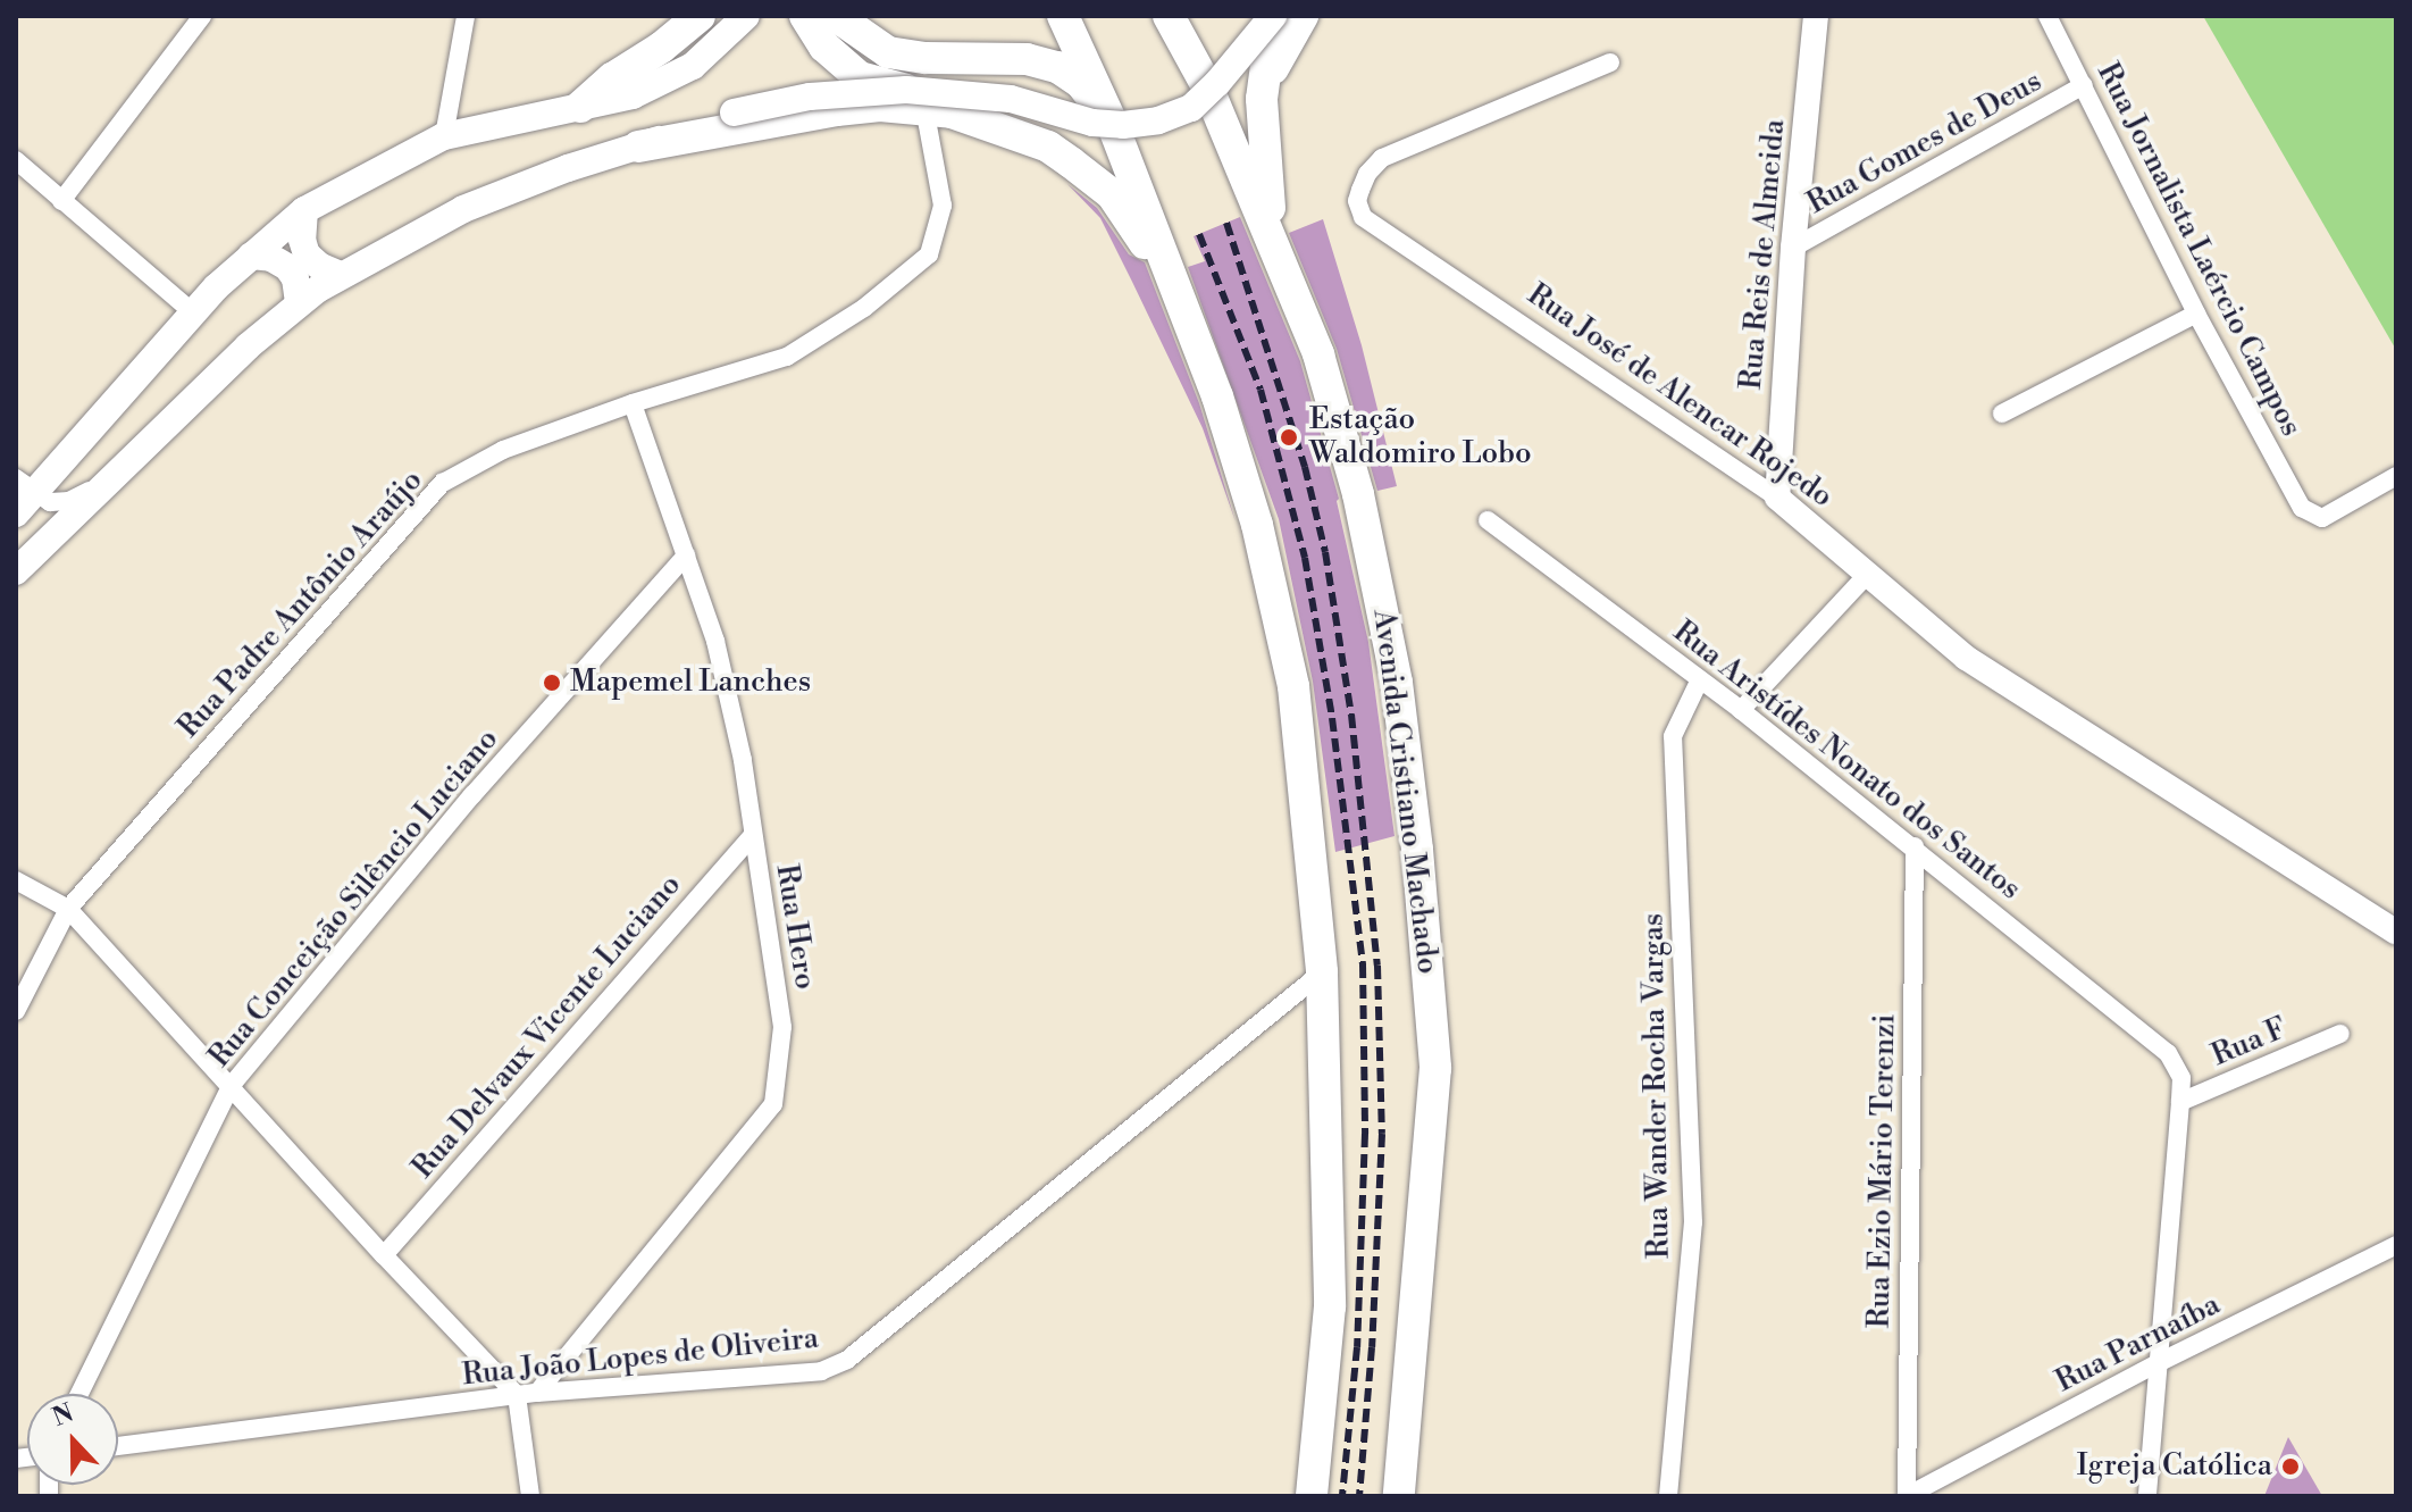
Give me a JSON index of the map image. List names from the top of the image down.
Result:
{
  "streets": {
    "highway": ["Avenida Cristiano Machado"],
    "street": [
      "Rua Gomes de Deus",
      "Rua Jornalista Laércio Campos",
      "Rua Reis de Almeida",
      "Rua José de Alencar Rojedo",
      "Rua Padre Antônio Araújo",
      "Rua Aristídes Nonato dos Santos",
      "Rua Conceição Silêncio Luciano",
      "Rua Hero",
      "Rua Delvaux Vicente Luciano",
      "Rua F",
      "Rua Wander Rocha Vargas",
      "Rua Ezio Mário Terenzi",
      "Rua Parnaíba",
      "Rua João Lopes de Oliveira"
    ]
  },
  "crossings": [
    ["Rua Gomes de Deus", "Rua Jornalista Laércio Campos"],
    ["Rua Gomes de Deus", "Rua Reis de Almeida"],
    ["Rua Reis de Almeida", "Rua José de Alencar Rojedo"],
    ["Rua Padre Antônio Araújo", "Rua Hero"],
    ["Rua Aristídes Nonato dos Santos", "Rua F"],
    ["Rua Aristídes Nonato dos Santos", "Rua Wander Rocha Vargas"],
    ["Rua Aristídes Nonato dos Santos", "Rua Ezio Mário Terenzi"],
    ["Rua Conceição Silêncio Luciano", "Rua Hero"],
    ["Rua Hero", "Rua Delvaux Vicente Luciano"],
    ["Rua Hero", "Rua João Lopes de Oliveira"],
    ["Rua Ezio Mário Terenzi", "Rua Parnaíba"]
  ],
  "places": ["Estação Waldomiro Lobo", "Mapemel Lanches", "Igreja Católica"],
  "north": "top"
}
